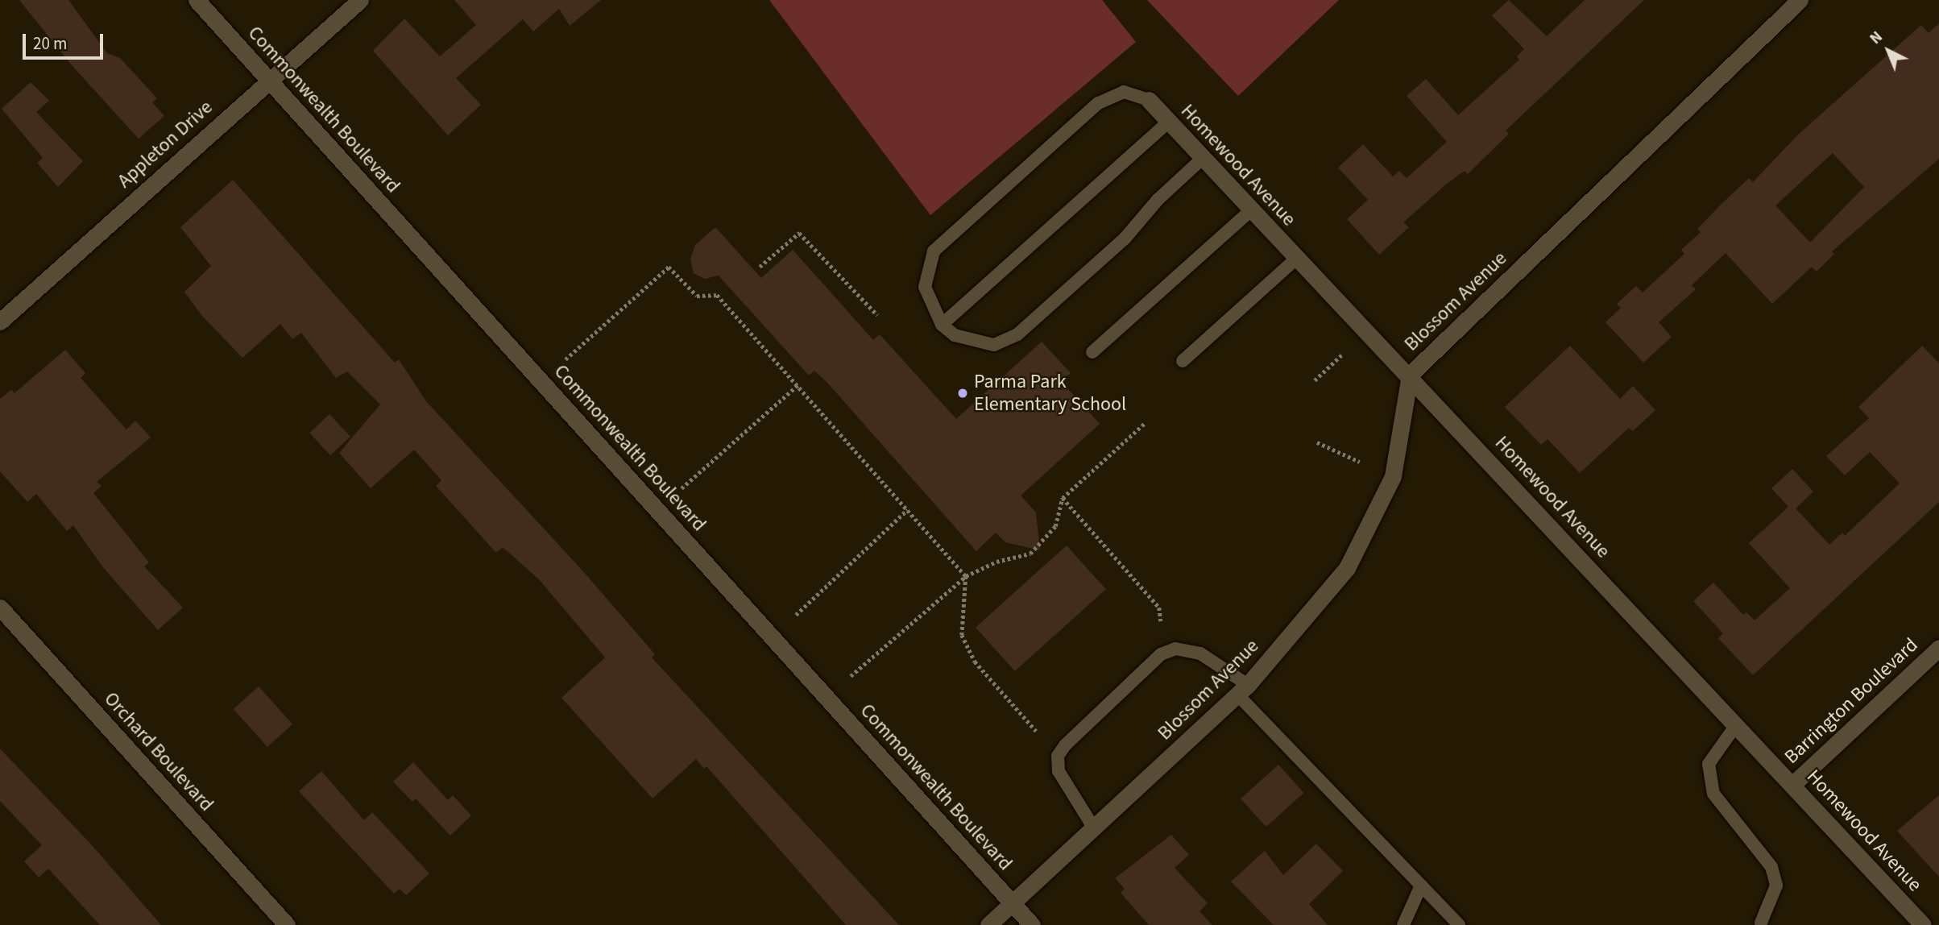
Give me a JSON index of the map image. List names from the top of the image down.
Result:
{
  "streets": {
    "street": [
      "Commonwealth Boulevard",
      "Appleton Drive",
      "Homewood Avenue",
      "Blossom Avenue",
      "Barrington Boulevard",
      "Orchard Boulevard"
    ]
  },
  "crossings": [
    ["Commonwealth Boulevard", "Appleton Drive"],
    ["Commonwealth Boulevard", "Blossom Avenue"],
    ["Homewood Avenue", "Blossom Avenue"],
    ["Homewood Avenue", "Barrington Boulevard"]
  ],
  "places": ["Parma Park Elementary School"],
  "scale_bar": "20 m",
  "north": "top left"
}
